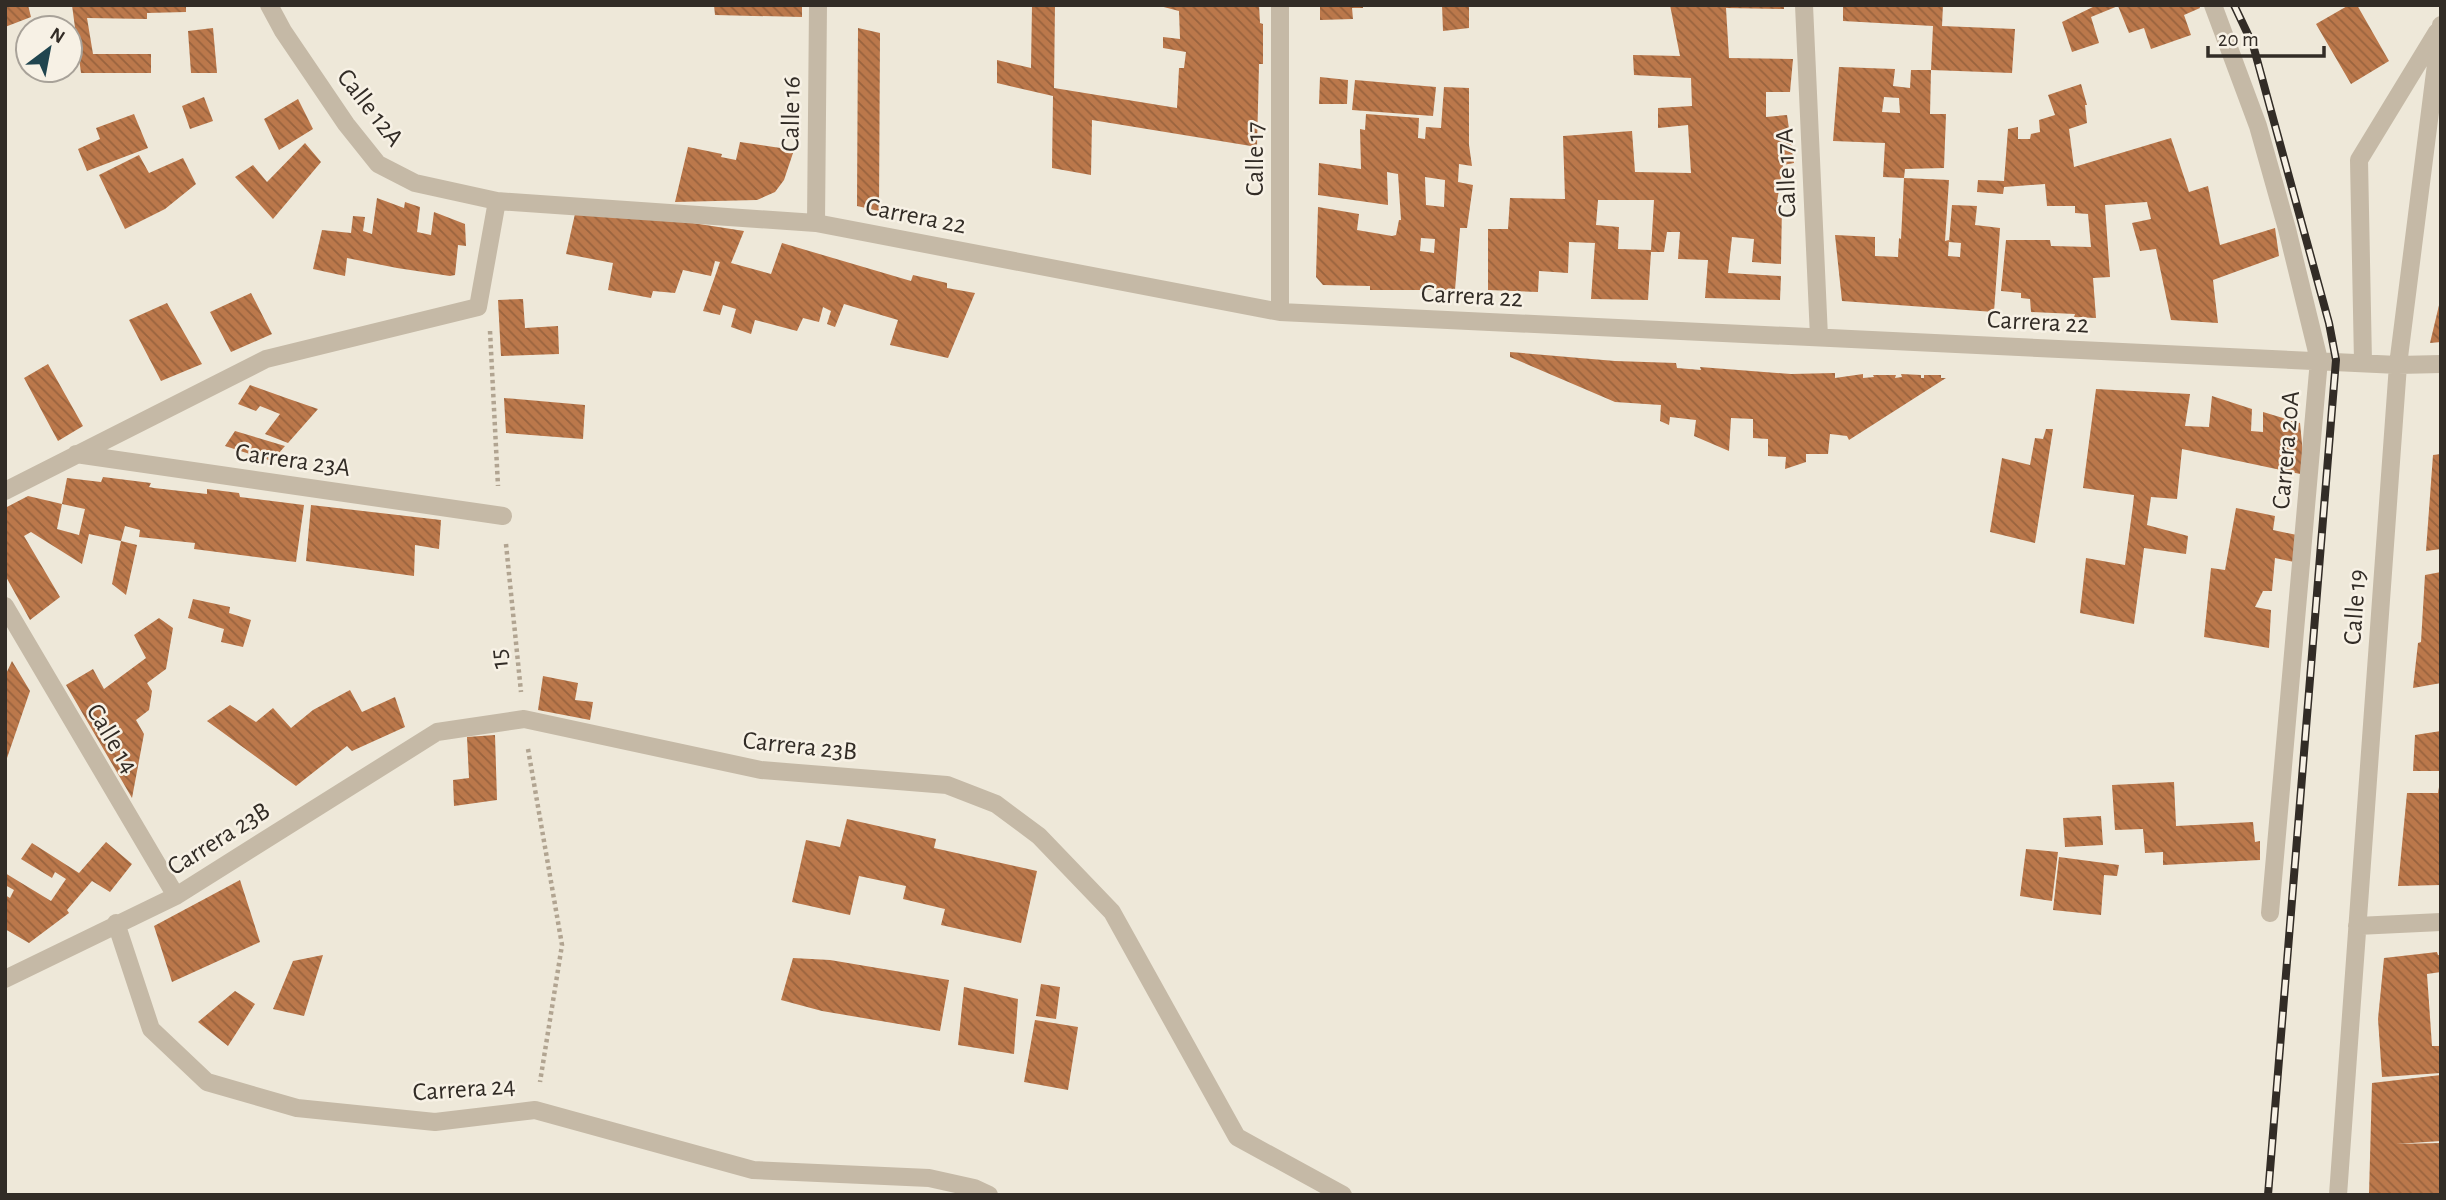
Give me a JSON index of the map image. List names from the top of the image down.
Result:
{
  "streets": {
    "street": [
      "Calle 12A",
      "Calle 16",
      "Calle 17",
      "Calle 17A",
      "Carrera 22",
      "Carrera 20A",
      "Carrera 23A",
      "Calle 19",
      "Calle 14",
      "Carrera 23B",
      "Carrera 24"
    ],
    "path": ["15"]
  },
  "crossings": [
    ["Calle 12A", "Carrera 22"],
    ["Calle 16", "Carrera 22"],
    ["Calle 17", "Carrera 22"],
    ["Calle 17A", "Carrera 22"],
    ["Carrera 22", "Carrera 20A"],
    ["Carrera 22", "Calle 19"],
    ["Carrera 23A", "15"],
    ["15", "Carrera 23B"],
    ["15", "Carrera 24"],
    ["Calle 14", "Carrera 23B"],
    ["Carrera 23B", "Carrera 24"]
  ],
  "scale_bar": "20 m",
  "north": "top right"
}
